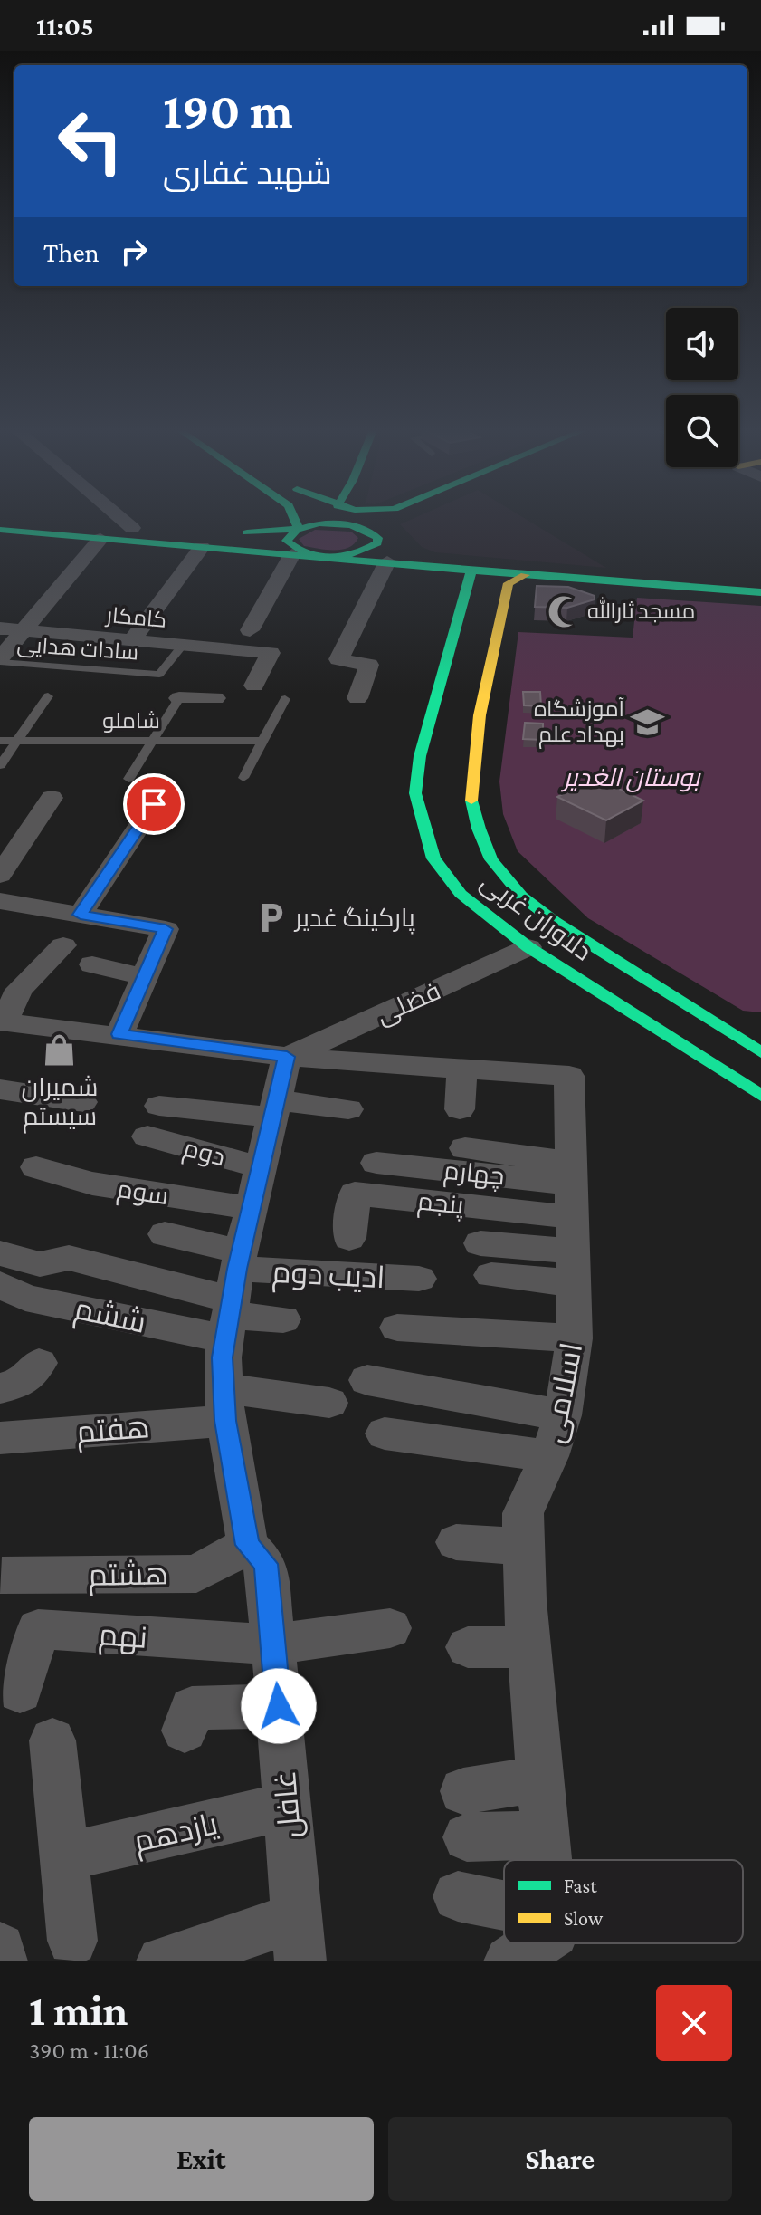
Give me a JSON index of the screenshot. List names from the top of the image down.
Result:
{
  "streets": {
    "main road": ["دلاوران غربی"],
    "street": [
      "کامکار",
      "فضلی",
      "دوم",
      "چهارم",
      "سوم",
      "پنجم",
      "ادیب دوم",
      "ششم",
      "اسلامی",
      "هفتم",
      "هشتم",
      "نهم",
      "غافل",
      "یازدهم"
    ],
    "lane": ["سادات هدایی", "شاملو"]
  },
  "crossings": [
    ["کامکار", "سادات هدایی"],
    ["دلاوران غربی", "فضلی"],
    ["فضلی", "اسلامی"],
    ["فضلی", "غافل"],
    ["دوم", "غافل"],
    ["چهارم", "پنجم"],
    ["چهارم", "اسلامی"],
    ["سوم", "غافل"],
    ["پنجم", "اسلامی"],
    ["ادیب دوم", "ششم"],
    ["ادیب دوم", "غافل"],
    ["ششم", "غافل"],
    ["اسلامی", "غافل"],
    ["هفتم", "غافل"],
    ["هشتم", "غافل"],
    ["نهم", "غافل"],
    ["غافل", "یازدهم"]
  ],
  "parks": ["بوستان الغدیر"],
  "places": {
    "mosque": ["مسجد ثارالله"],
    "school or university": ["آموزشگاه بهداد علم"],
    "parking": ["پارکینگ غدیر"],
    "shop": ["شمیران سیستم"]
  },
  "legend": ["Fast", "Slow"],
  "page": {
    "status": "11:05",
    "turn": ["190 m", "شهید غفاری"],
    "then": "Then",
    "heading": ["1 min", "390 m · 11:06"],
    "buttons": ["Exit", "Share"]
  }
}
